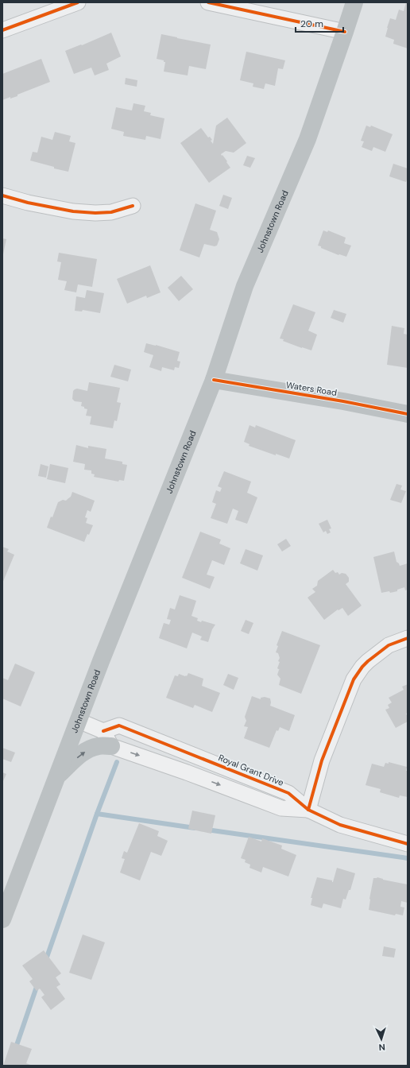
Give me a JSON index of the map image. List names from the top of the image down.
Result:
{
  "streets": {
    "main road": ["Johnstown Road", "Waters Road"],
    "street": ["Royal Grant Drive"]
  },
  "crossings": [
    ["Johnstown Road", "Waters Road"],
    ["Johnstown Road", "Royal Grant Drive"]
  ],
  "scale_bar": "20 m",
  "north": "bottom"
}
